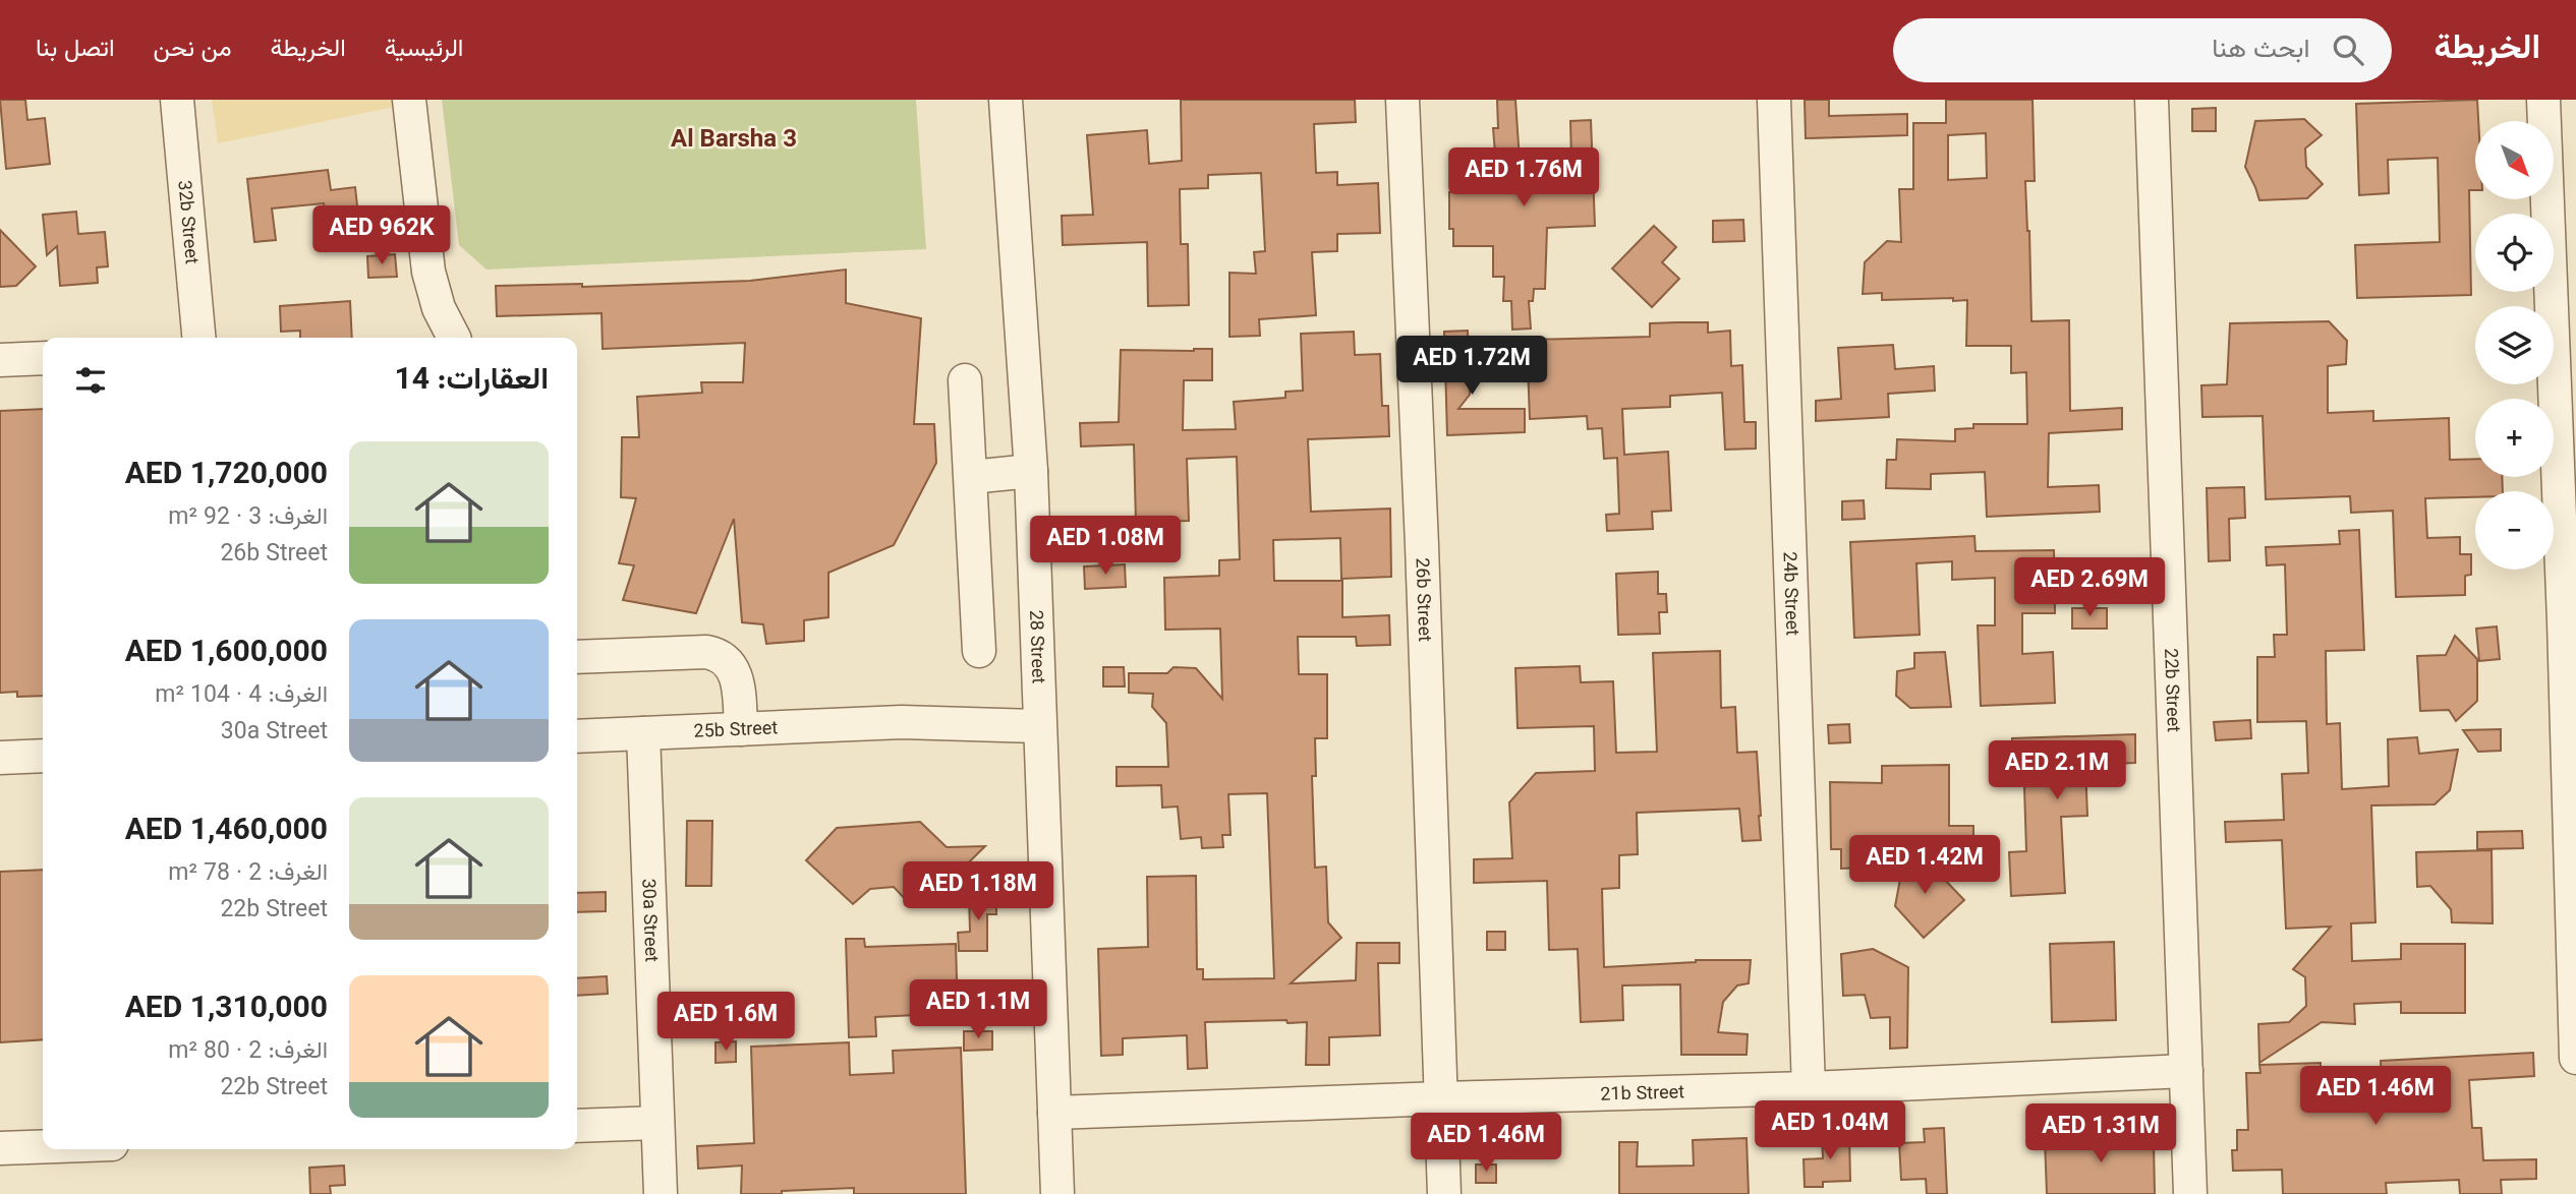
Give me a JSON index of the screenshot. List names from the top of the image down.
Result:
{
  "streets": {
    "street": [
      "32b Street",
      "24b Street",
      "26b Street",
      "28 Street",
      "22b Street",
      "25b Street",
      "30a Street",
      "21b Street"
    ]
  },
  "crossings": [
    ["24b Street", "21b Street"],
    ["26b Street", "21b Street"],
    ["28 Street", "25b Street"],
    ["28 Street", "21b Street"],
    ["22b Street", "21b Street"],
    ["25b Street", "30a Street"]
  ],
  "districts": ["Al Barsha 3"],
  "north": "bottom right",
  "page": {
    "header": "الخريطة",
    "search": "ابحث هنا",
    "nav": [
      "الرئيسية",
      "الخريطة",
      "من نحن",
      "اتصل بنا"
    ],
    "map_buttons": ["+", "−"],
    "price": [
      "AED 1.76M",
      "AED 962K",
      "AED 1.72M",
      "AED 1.08M",
      "AED 2.69M",
      "AED 2.1M",
      "AED 1.42M",
      "AED 1.18M",
      "AED 1.1M",
      "AED 1.6M",
      "AED 1.46M",
      "AED 1.04M",
      "AED 1.31M",
      "AED 1.46M"
    ],
    "heading": "العقارات: 14",
    "list": [
      {
        "name": "AED 1,720,000",
        "note": "الغرف: 3 · 92 m² · 26b Street"
      },
      {
        "name": "AED 1,600,000",
        "note": "الغرف: 4 · 104 m² · 30a Street"
      },
      {
        "name": "AED 1,460,000",
        "note": "الغرف: 2 · 78 m² · 22b Street"
      },
      {
        "name": "AED 1,310,000",
        "note": "الغرف: 2 · 80 m² · 22b Street"
      }
    ]
  }
}
